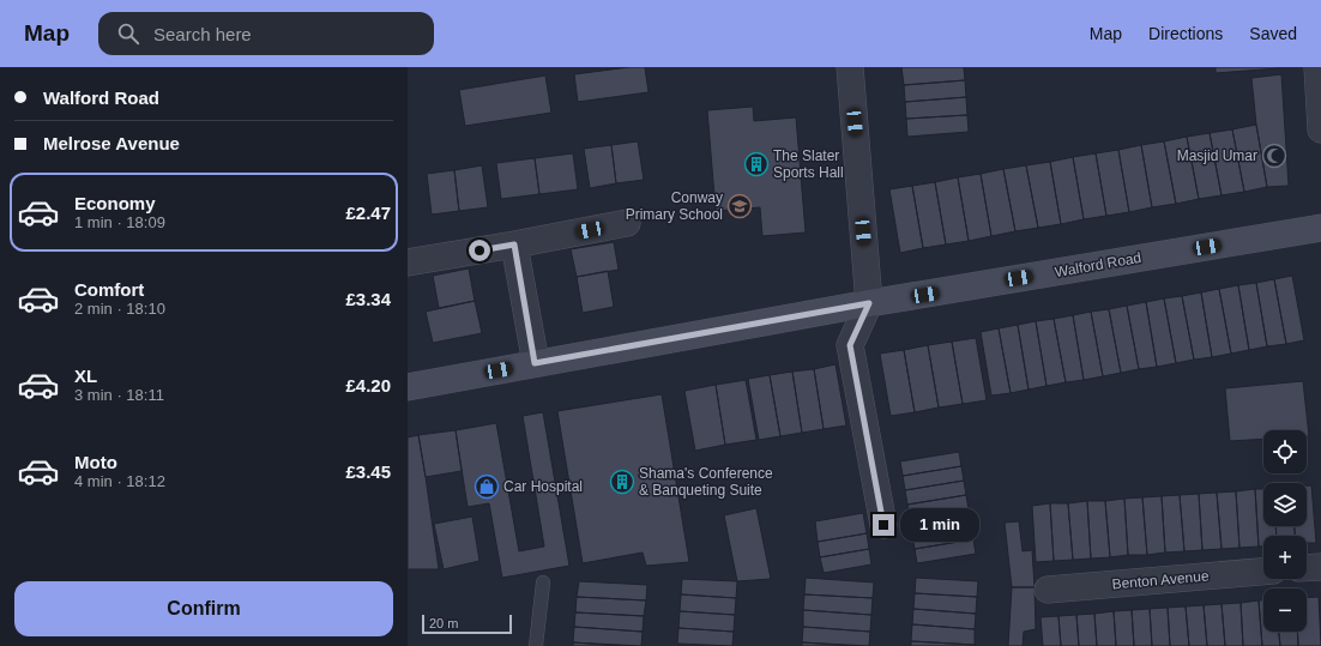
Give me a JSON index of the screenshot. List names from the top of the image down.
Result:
{
  "streets": {
    "main road": ["Walford Road"],
    "street": ["Benton Avenue"]
  },
  "places": {
    "mosque": ["Masjid Umar"],
    "building": ["The Slater Sports Hall", "Shama's Conference & Banqueting Suite"],
    "school or university": ["Conway Primary School"],
    "shop": ["Car Hospital"]
  },
  "scale_bar": "20 m",
  "page": {
    "header": "Map",
    "search": "Search here",
    "nav": ["Map", "Directions", "Saved"],
    "banner": ["Walford Road", "Melrose Avenue"],
    "list": [
      {
        "name": "Economy",
        "note": "1 min · 18:09",
        "value": "£2.47"
      },
      {
        "name": "Comfort",
        "note": "2 min · 18:10",
        "value": "£3.34"
      },
      {
        "name": "XL",
        "note": "3 min · 18:11",
        "value": "£4.20"
      },
      {
        "name": "Moto",
        "note": "4 min · 18:12",
        "value": "£3.45"
      }
    ],
    "map_buttons": ["+", "−"],
    "bubble": "1 min",
    "buttons": "Confirm",
    "scale": "20 m"
  }
}
